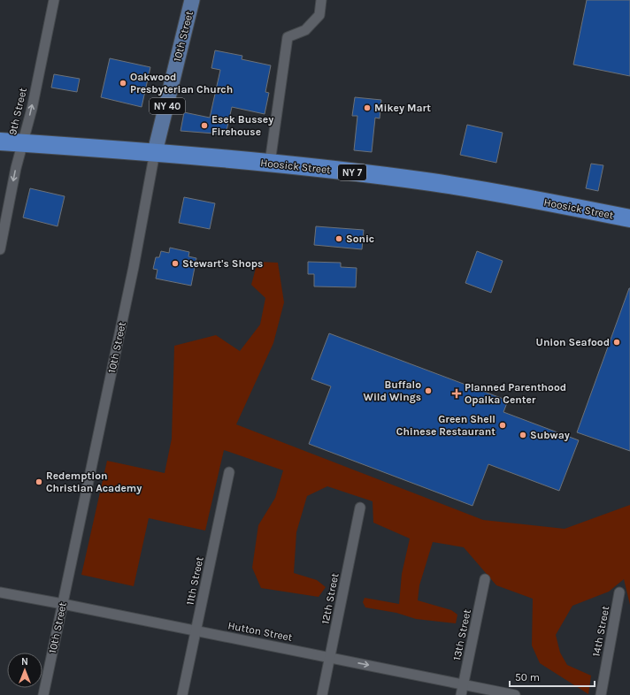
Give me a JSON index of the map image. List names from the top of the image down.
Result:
{
  "streets": {
    "highway": ["Hoosick Street", "NY 7"],
    "main road": ["10th Street", "NY 40"],
    "street": [
      "9th Street",
      "11th Street",
      "12th Street",
      "Hutton Street",
      "14th Street",
      "13th Street"
    ]
  },
  "crossings": [
    ["10th Street", "Hoosick Street"],
    ["10th Street", "Hutton Street"],
    ["9th Street", "Hoosick Street"],
    ["11th Street", "Hutton Street"],
    ["12th Street", "Hutton Street"],
    ["Hutton Street", "13th Street"]
  ],
  "places": {
    "other": [
      "Oakwood Presbyterian Church",
      "Mikey Mart",
      "Esek Bussey Firehouse",
      "Sonic",
      "Stewart's Shops",
      "Union Seafood",
      "Buffalo Wild Wings",
      "Green Shell Chinese Restaurant",
      "Subway",
      "Redemption Christian Academy"
    ],
    "health": ["Planned Parenthood Opalka Center"]
  },
  "scale_bar": "50 m",
  "north": "top"
}
